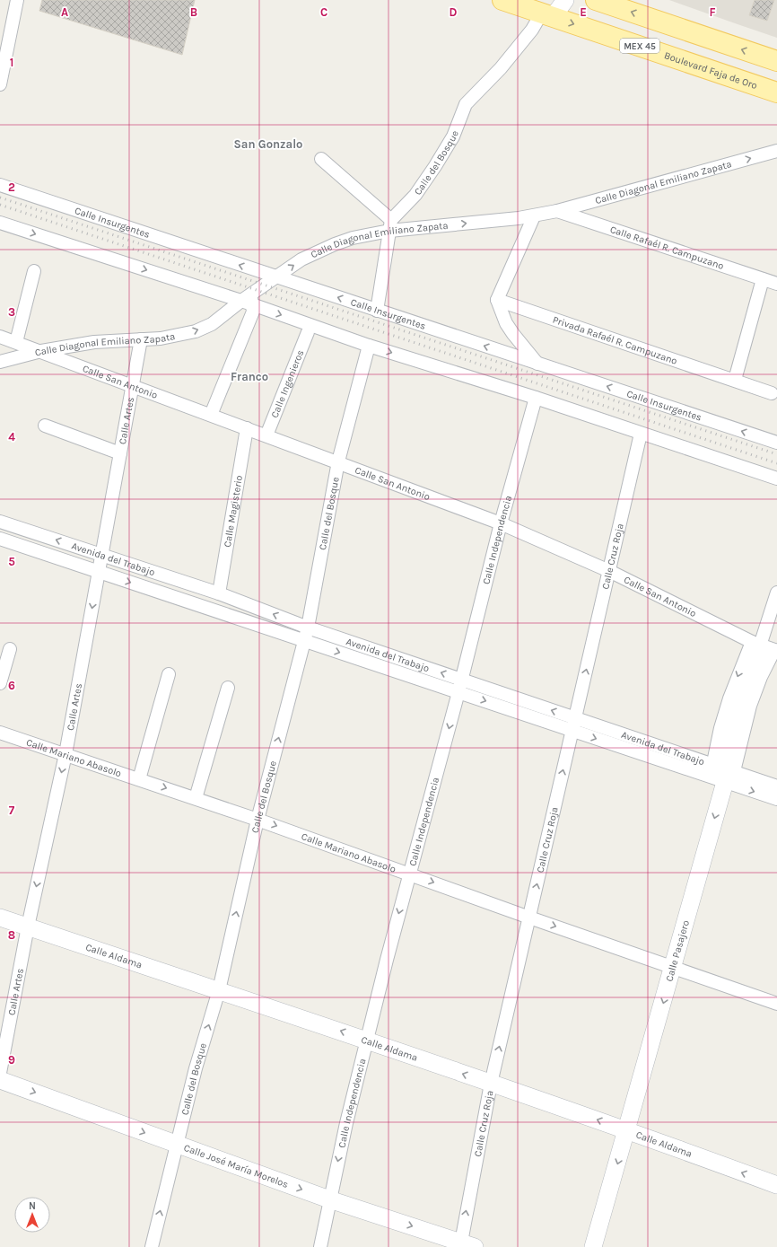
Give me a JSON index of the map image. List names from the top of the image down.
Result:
{
  "streets": {
    "main road": ["MEX 45", "Boulevard Faja de Oro"],
    "street": [
      "Calle del Bosque",
      "Calle Diagonal Emiliano Zapata",
      "Calle Insurgentes",
      "Calle Rafaél R. Campuzano",
      "Privada Rafaél R. Campuzano",
      "Calle San Antonio",
      "Calle Ingenieros",
      "Calle Artes",
      "Calle Magisterio",
      "Calle Independencia",
      "Calle Cruz Roja",
      "Avenida del Trabajo",
      "Calle Mariano Abasolo",
      "Calle Pasajero",
      "Calle Aldama",
      "Calle José María Morelos"
    ]
  },
  "crossings": [
    ["Boulevard Faja de Oro", "Calle del Bosque"],
    ["Calle del Bosque", "Calle Diagonal Emiliano Zapata"],
    ["Calle del Bosque", "Calle San Antonio"],
    ["Calle del Bosque", "Avenida del Trabajo"],
    ["Calle del Bosque", "Calle Mariano Abasolo"],
    ["Calle del Bosque", "Calle Aldama"],
    ["Calle del Bosque", "Calle José María Morelos"],
    ["Calle Diagonal Emiliano Zapata", "Calle Insurgentes"],
    ["Calle Diagonal Emiliano Zapata", "Calle Rafaél R. Campuzano"],
    ["Calle Diagonal Emiliano Zapata", "Calle San Antonio"],
    ["Calle Diagonal Emiliano Zapata", "Calle Artes"],
    ["Calle San Antonio", "Calle Ingenieros"],
    ["Calle San Antonio", "Calle Artes"],
    ["Calle San Antonio", "Calle Magisterio"],
    ["Calle San Antonio", "Calle Independencia"],
    ["Calle San Antonio", "Calle Cruz Roja"],
    ["Calle San Antonio", "Calle Pasajero"],
    ["Calle Artes", "Avenida del Trabajo"],
    ["Calle Artes", "Calle Mariano Abasolo"],
    ["Calle Artes", "Calle Aldama"],
    ["Calle Magisterio", "Avenida del Trabajo"],
    ["Calle Independencia", "Avenida del Trabajo"],
    ["Calle Independencia", "Calle Mariano Abasolo"],
    ["Calle Independencia", "Calle Aldama"],
    ["Calle Independencia", "Calle José María Morelos"],
    ["Calle Cruz Roja", "Avenida del Trabajo"],
    ["Calle Cruz Roja", "Calle Mariano Abasolo"],
    ["Calle Cruz Roja", "Calle Aldama"],
    ["Calle Cruz Roja", "Calle José María Morelos"],
    ["Avenida del Trabajo", "Calle Pasajero"],
    ["Calle Mariano Abasolo", "Calle Pasajero"],
    ["Calle Pasajero", "Calle Aldama"]
  ],
  "one_way": [
    "Calle del Bosque",
    "Calle Diagonal Emiliano Zapata",
    "Calle Independencia",
    "Calle Cruz Roja",
    "Calle Mariano Abasolo",
    "Calle Pasajero",
    "Calle Aldama",
    "Calle José María Morelos"
  ],
  "districts": ["San Gonzalo", "Franco"],
  "north": "top",
  "grid": {
    "columns": [
      "A",
      "B",
      "C",
      "D",
      "E",
      "F"
    ],
    "rows": [
      "1",
      "2",
      "3",
      "4",
      "5",
      "6",
      "7",
      "8",
      "9"
    ]
  }
}
